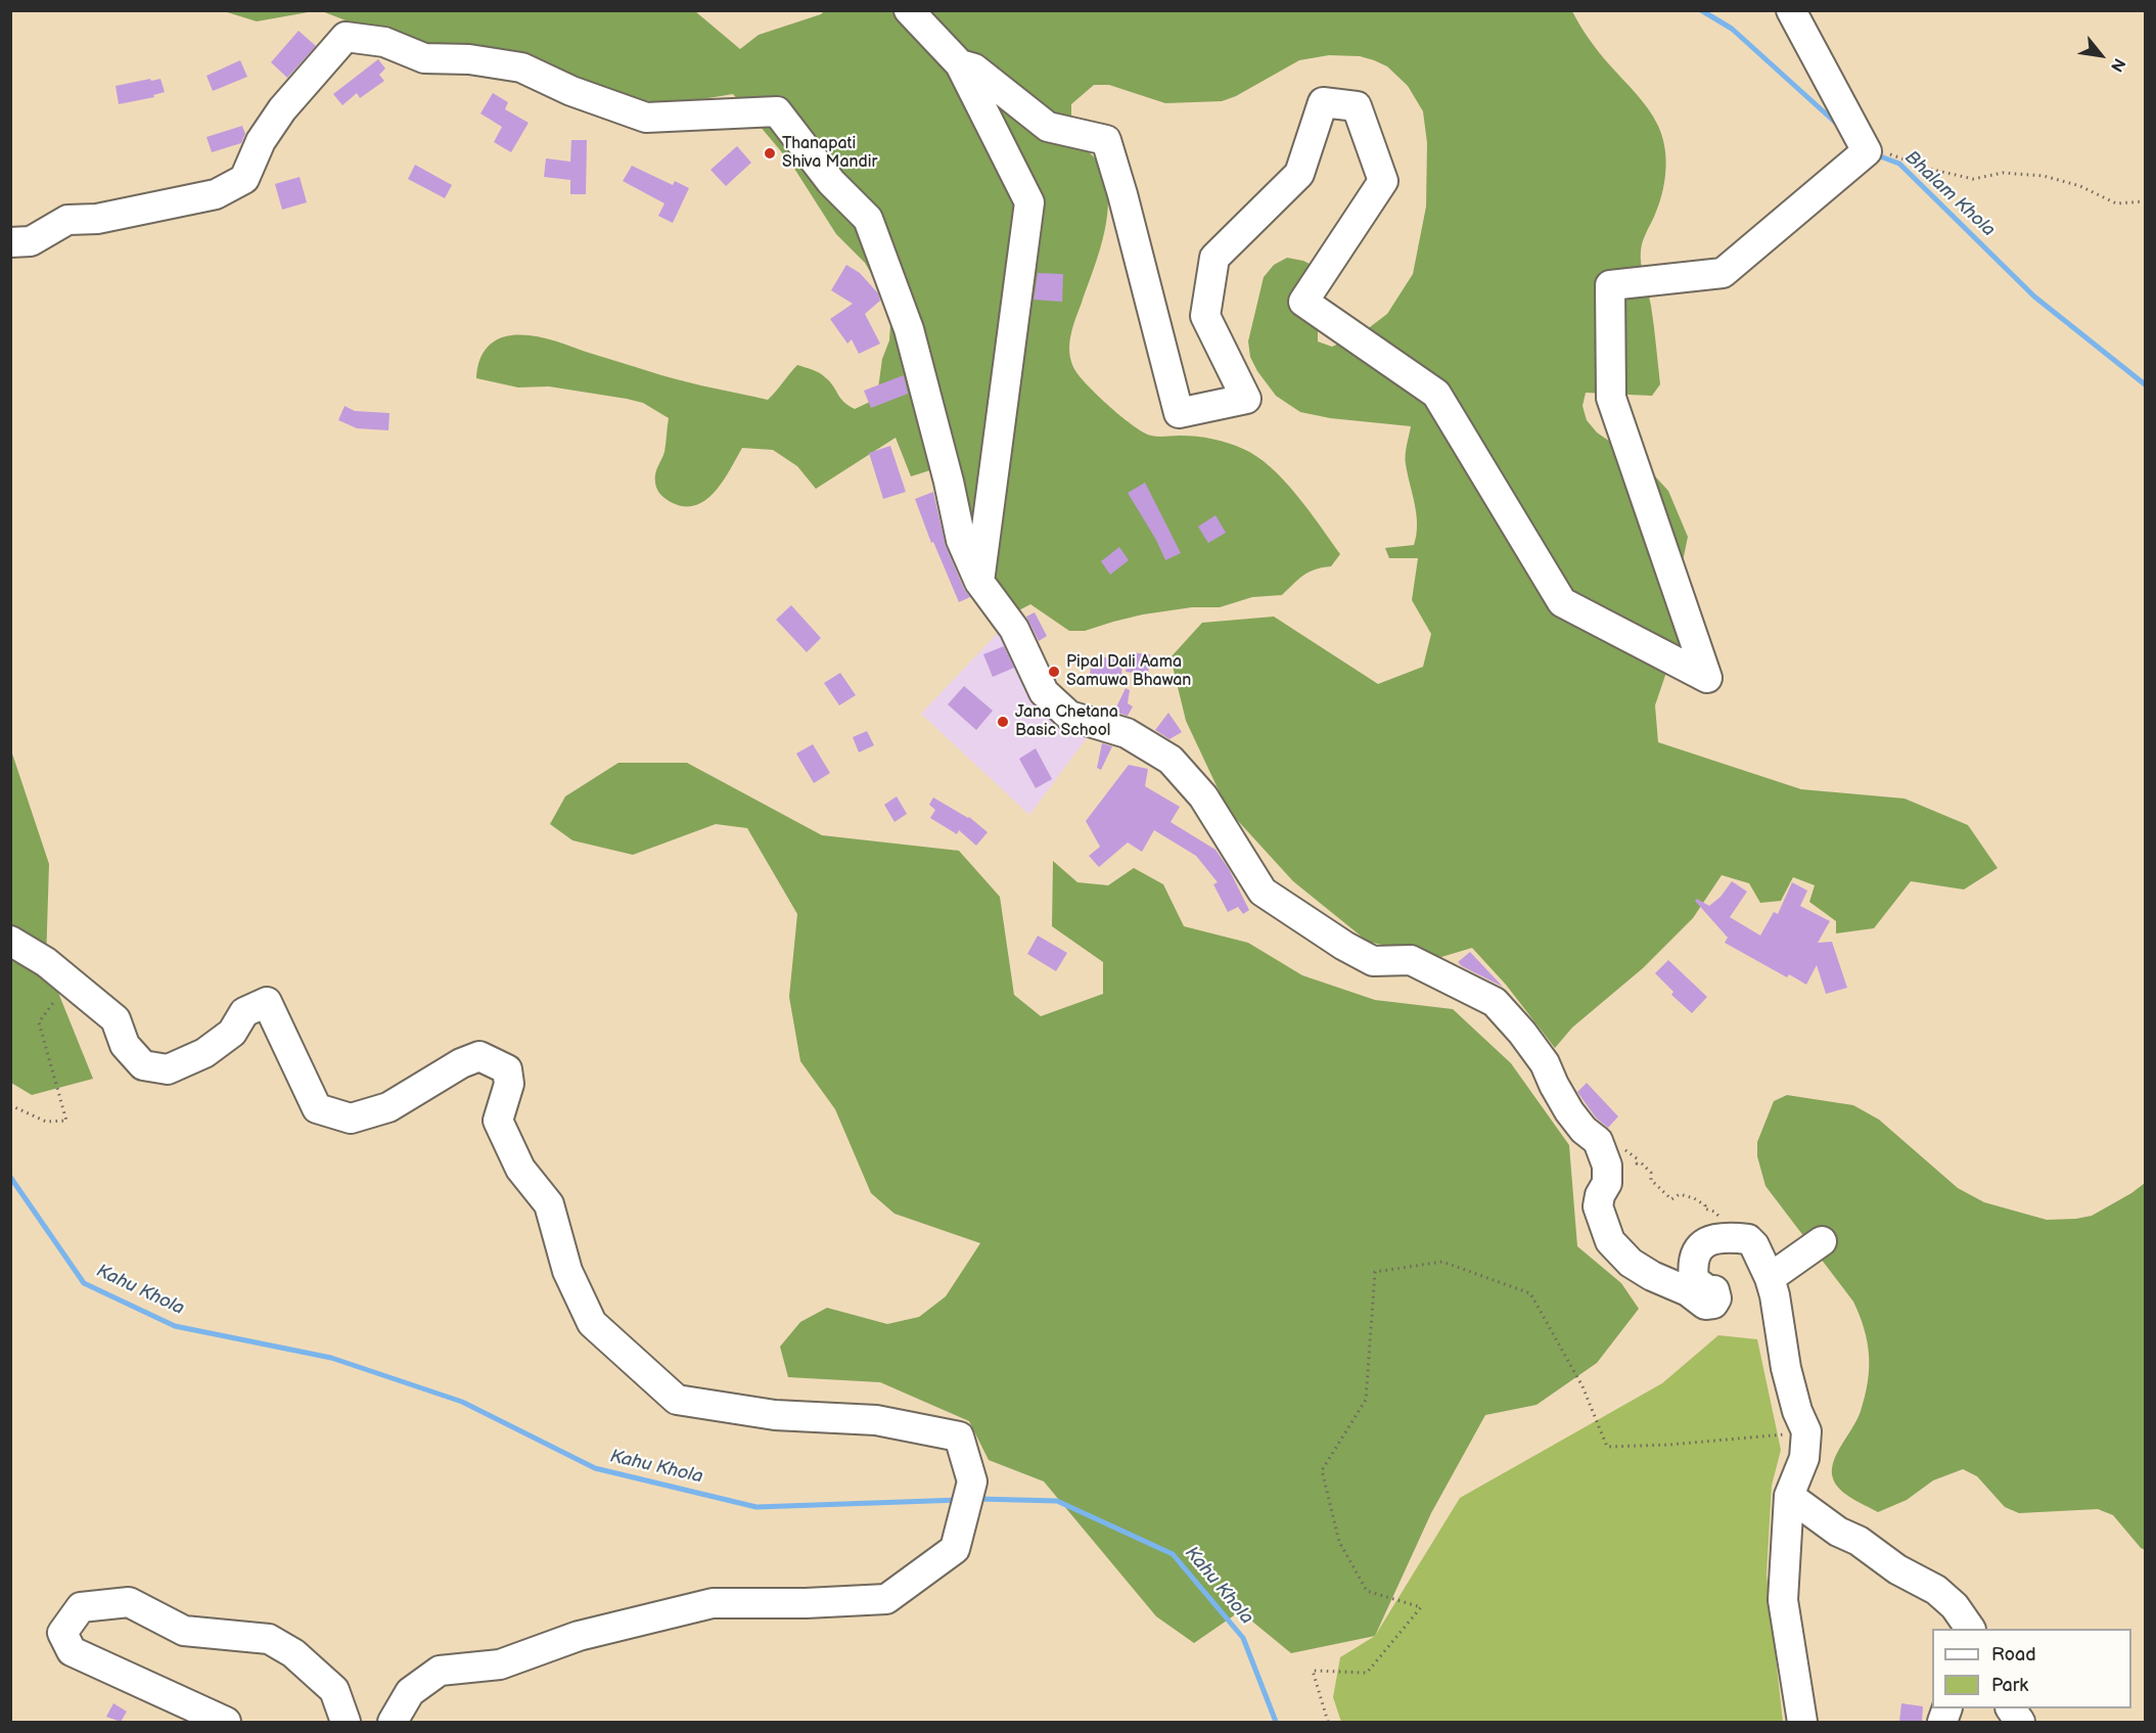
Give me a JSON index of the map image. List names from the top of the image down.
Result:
{
  "water": ["Bhalam Khola", "Kahu Khola"],
  "places": ["Thanapati Shiva Mandir", "Pipal Dali Aama Samuwa Bhawan", "Jana Chetana Basic School"],
  "legend": ["Road", "Park"],
  "north": "bottom right"
}
